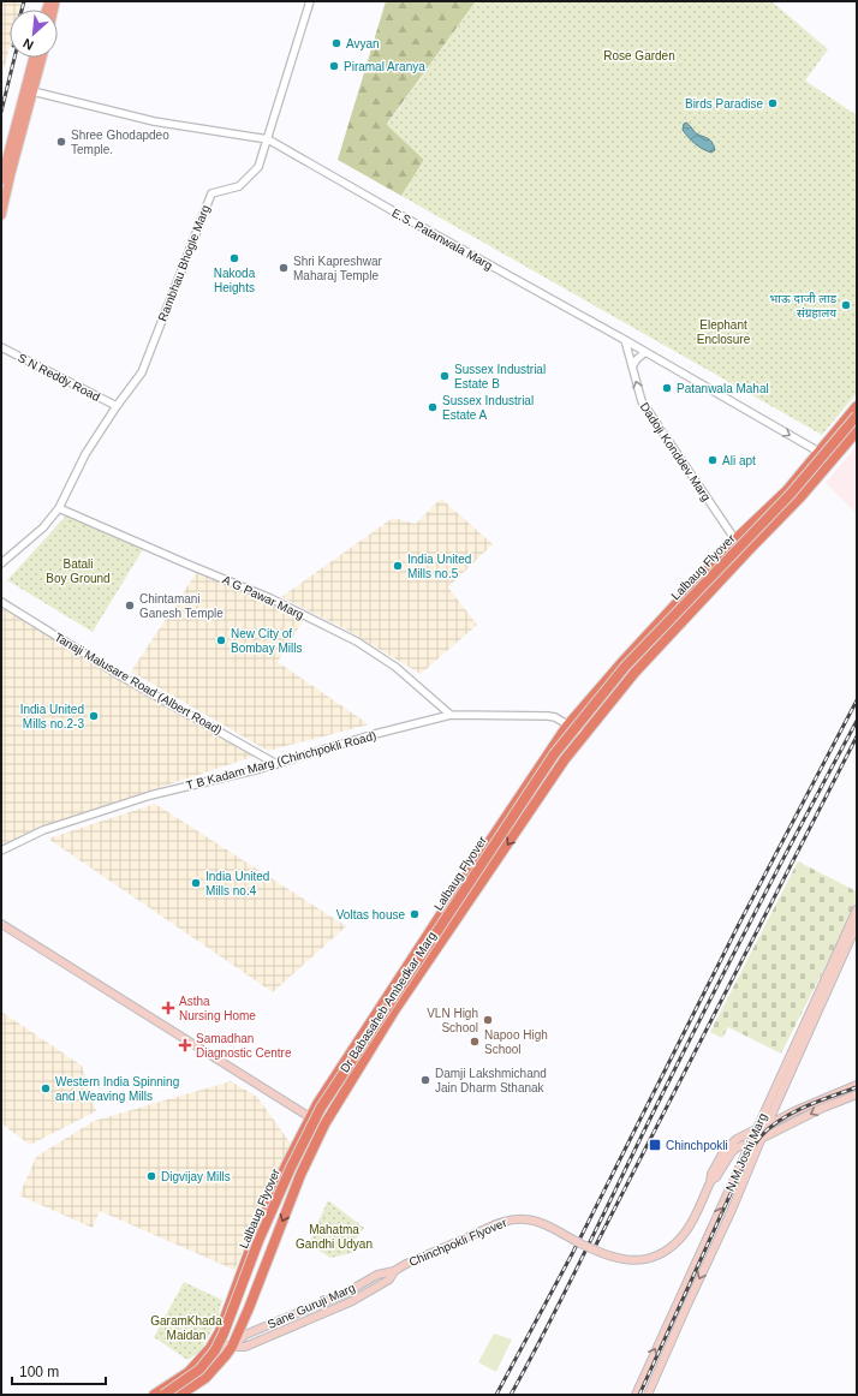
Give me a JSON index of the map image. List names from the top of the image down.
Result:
{
  "streets": {
    "highway": ["Lalbaug Flyover", "Dr Babasaheb Ambedkar Marg"],
    "main road": ["N M Joshi Marg", "Chinchpokli Flyover", "Sane Guruji Marg"],
    "street": [
      "E.S. Patanwala Marg",
      "Rambhau Bhogle Marg",
      "S N Reddy Road",
      "Dadoji Konddev Marg",
      "A G Pawar Marg",
      "Tanaji Malusare Road (Albert Road)",
      "T B Kadam Marg (Chinchpokli Road)"
    ]
  },
  "crossings": [
    ["E.S. Patanwala Marg", "Rambhau Bhogle Marg"],
    ["E.S. Patanwala Marg", "Dadoji Konddev Marg"],
    ["E.S. Patanwala Marg", "Dr Babasaheb Ambedkar Marg"],
    ["Rambhau Bhogle Marg", "S N Reddy Road"],
    ["Rambhau Bhogle Marg", "A G Pawar Marg"],
    ["Dadoji Konddev Marg", "Dr Babasaheb Ambedkar Marg"],
    ["A G Pawar Marg", "T B Kadam Marg (Chinchpokli Road)"],
    ["Tanaji Malusare Road (Albert Road)", "T B Kadam Marg (Chinchpokli Road)"],
    ["T B Kadam Marg (Chinchpokli Road)", "Dr Babasaheb Ambedkar Marg"],
    ["Dr Babasaheb Ambedkar Marg", "Sane Guruji Marg"],
    ["N M Joshi Marg", "Chinchpokli Flyover"],
    ["Chinchpokli Flyover", "Sane Guruji Marg"]
  ],
  "one_way": ["Dadoji Konddev Marg"],
  "parks": [
    "Rose Garden",
    "Elephant Enclosure",
    "Batali Boy Ground",
    "Mahatma Gandhi Udyan",
    "GaramKhada Maidan"
  ],
  "places": {
    "other": [
      "Avyan",
      "Piramal Aranya",
      "Birds Paradise",
      "Shree Ghodapdeo Temple.",
      "Nakoda Heights",
      "Shri Kapreshwar Maharaj Temple",
      "भाऊ दाजी लाड संग्रहालय",
      "Sussex Industrial Estate B",
      "Patanwala Mahal",
      "Sussex Industrial Estate A",
      "Ali apt",
      "India United Mills no.5",
      "Chintamani Ganesh Temple",
      "New City of Bombay Mills",
      "India United Mills no.2-3",
      "India United Mills no.4",
      "Voltas house",
      "VLN High School",
      "Napoo High School",
      "Damji Lakshmichand Jain Dharm Sthanak",
      "Western India Spinning and Weaving Mills",
      "Digvijay Mills"
    ],
    "health": ["Astha Nursing Home", "Samadhan Diagnostic Centre"],
    "transit": ["Chinchpokli"]
  },
  "scale_bar": "100 m",
  "north": "bottom left"
}
